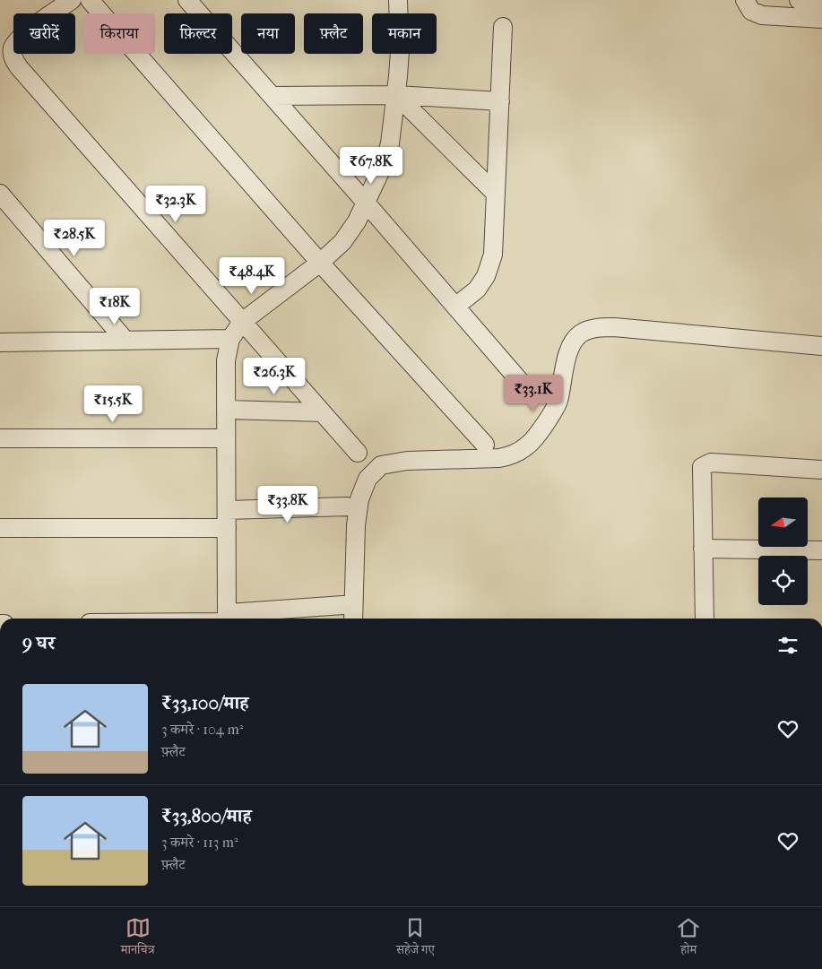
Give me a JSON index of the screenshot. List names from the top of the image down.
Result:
{
  "north": "left",
  "page": {
    "chip": [
      "खरीदें",
      "किराया",
      "फ़िल्टर",
      "नया",
      "फ़्लैट",
      "मकान"
    ],
    "price": [
      "₹67.8K",
      "₹32.3K",
      "₹28.5K",
      "₹48.4K",
      "₹18K",
      "₹26.3K",
      "₹33.1K",
      "₹15.5K",
      "₹33.8K"
    ],
    "heading": "9 घर",
    "list": [
      {
        "name": "₹33,100/माह",
        "note": "3 कमरे · 104 m² · फ़्लैट"
      },
      {
        "name": "₹33,800/माह",
        "note": "3 कमरे · 113 m² · फ़्लैट"
      }
    ],
    "tabs": ["मानचित्र", "सहेजे गए", "होम"]
  }
}
